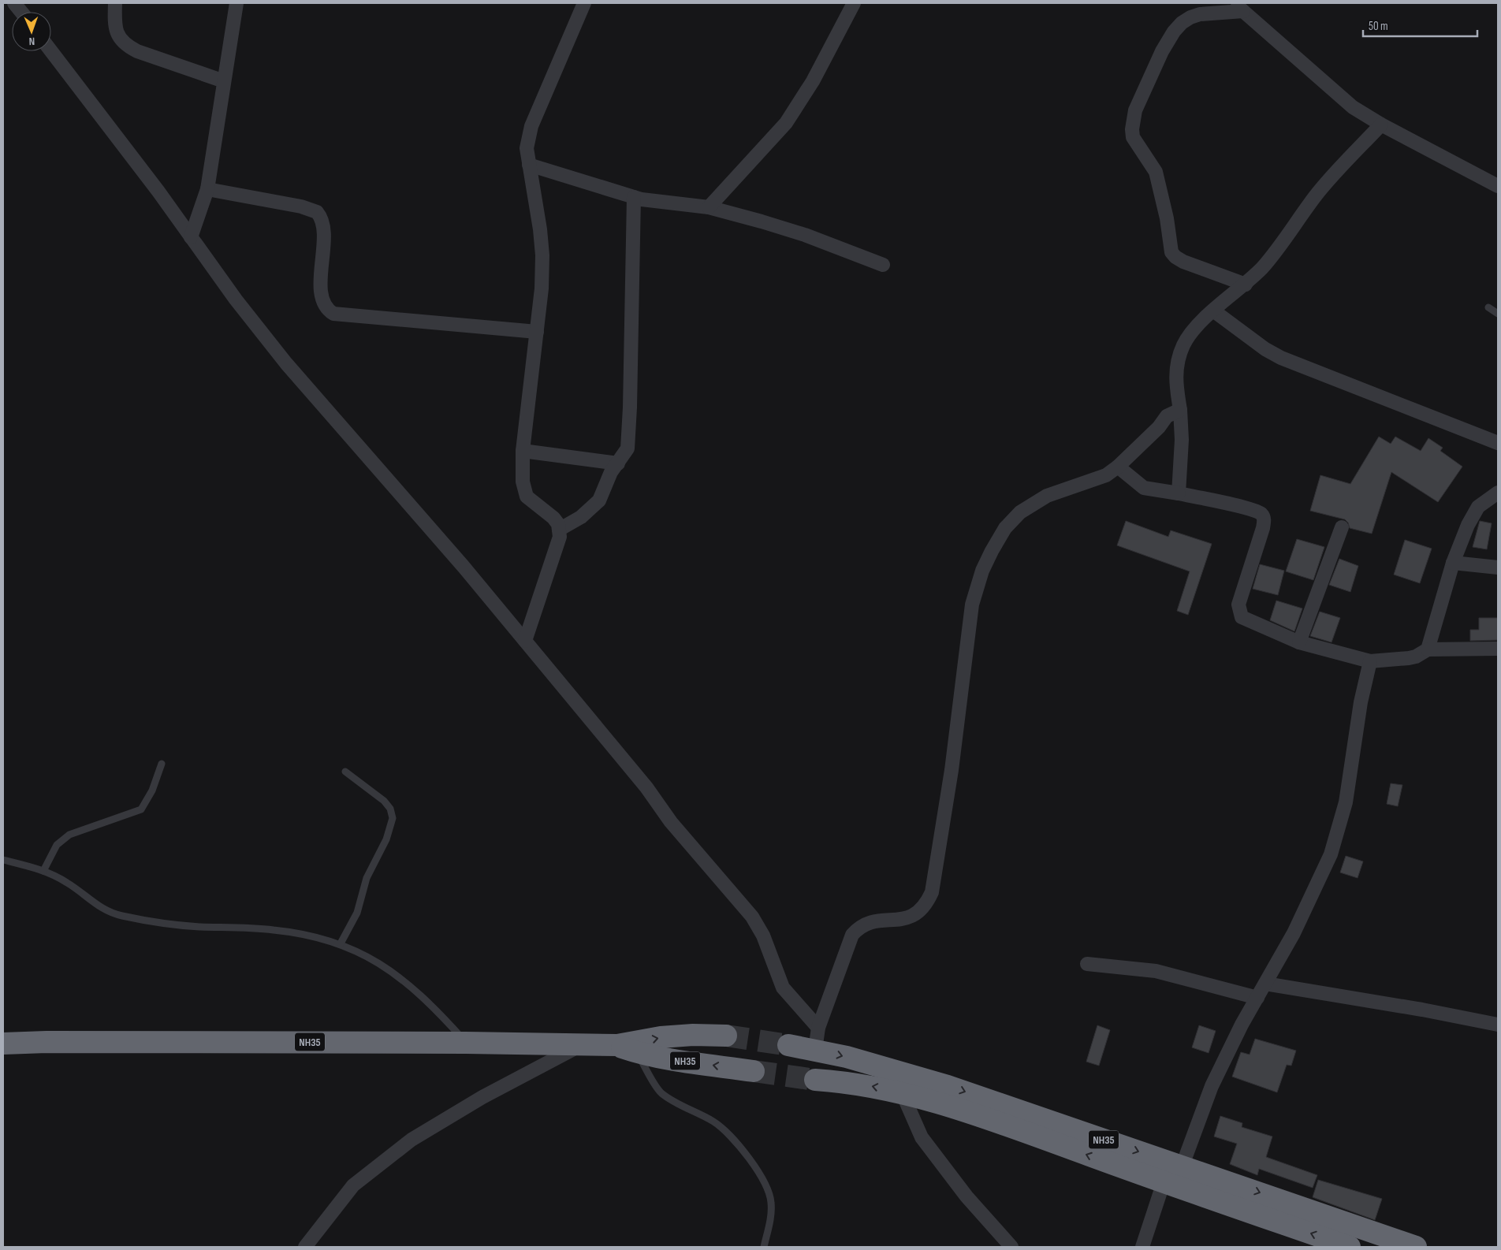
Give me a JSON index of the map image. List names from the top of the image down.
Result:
{
  "streets": {
    "highway": ["NH35"]
  },
  "scale_bar": "50 m",
  "north": "bottom"
}
